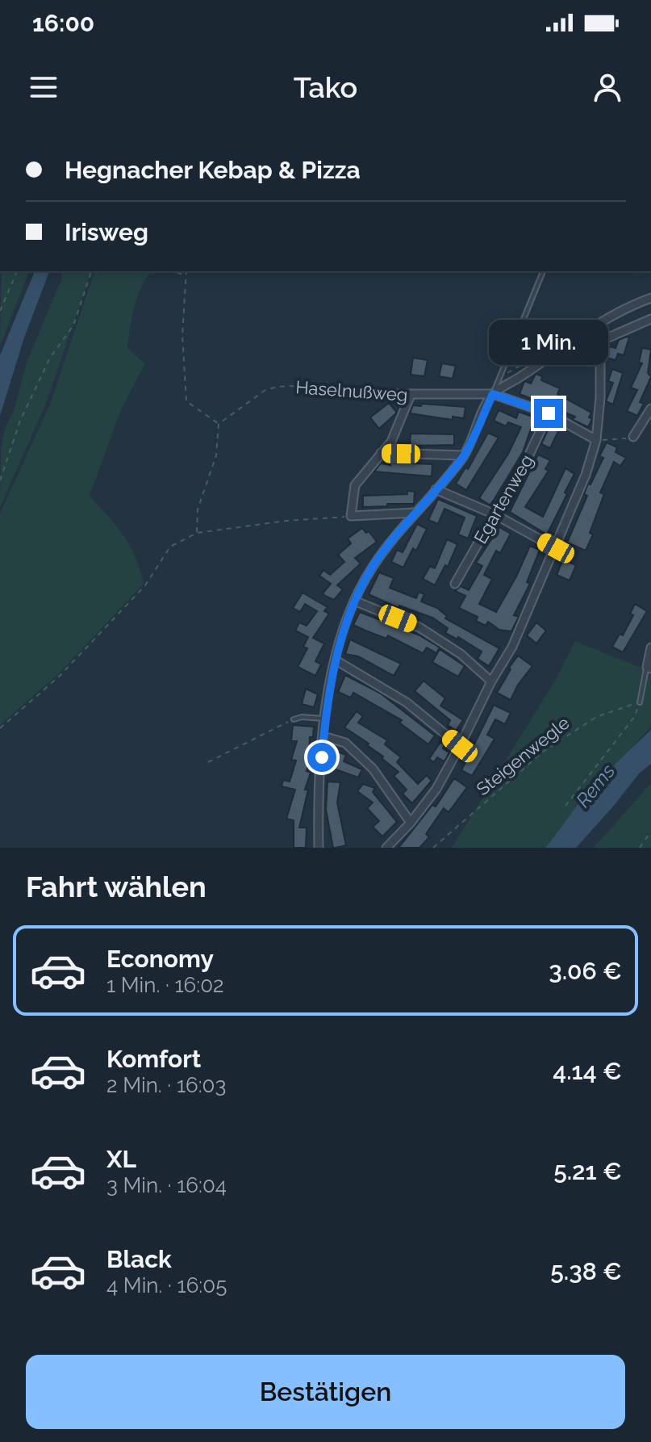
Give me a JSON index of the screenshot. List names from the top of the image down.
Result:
{
  "streets": {
    "street": ["Haselnußweg", "Egartenweg"],
    "path": ["Steigenwegle"]
  },
  "water": ["Rems"],
  "page": {
    "status": "16:00",
    "header": "Tako",
    "banner": ["Hegnacher Kebap & Pizza", "Irisweg"],
    "bubble": "1 Min.",
    "heading": "Fahrt wählen",
    "list": [
      {
        "name": "Economy",
        "note": "1 Min. · 16:02",
        "value": "3.06 €"
      },
      {
        "name": "Komfort",
        "note": "2 Min. · 16:03",
        "value": "4.14 €"
      },
      {
        "name": "XL",
        "note": "3 Min. · 16:04",
        "value": "5.21 €"
      },
      {
        "name": "Black",
        "note": "4 Min. · 16:05",
        "value": "5.38 €"
      }
    ],
    "buttons": "Bestätigen"
  }
}
